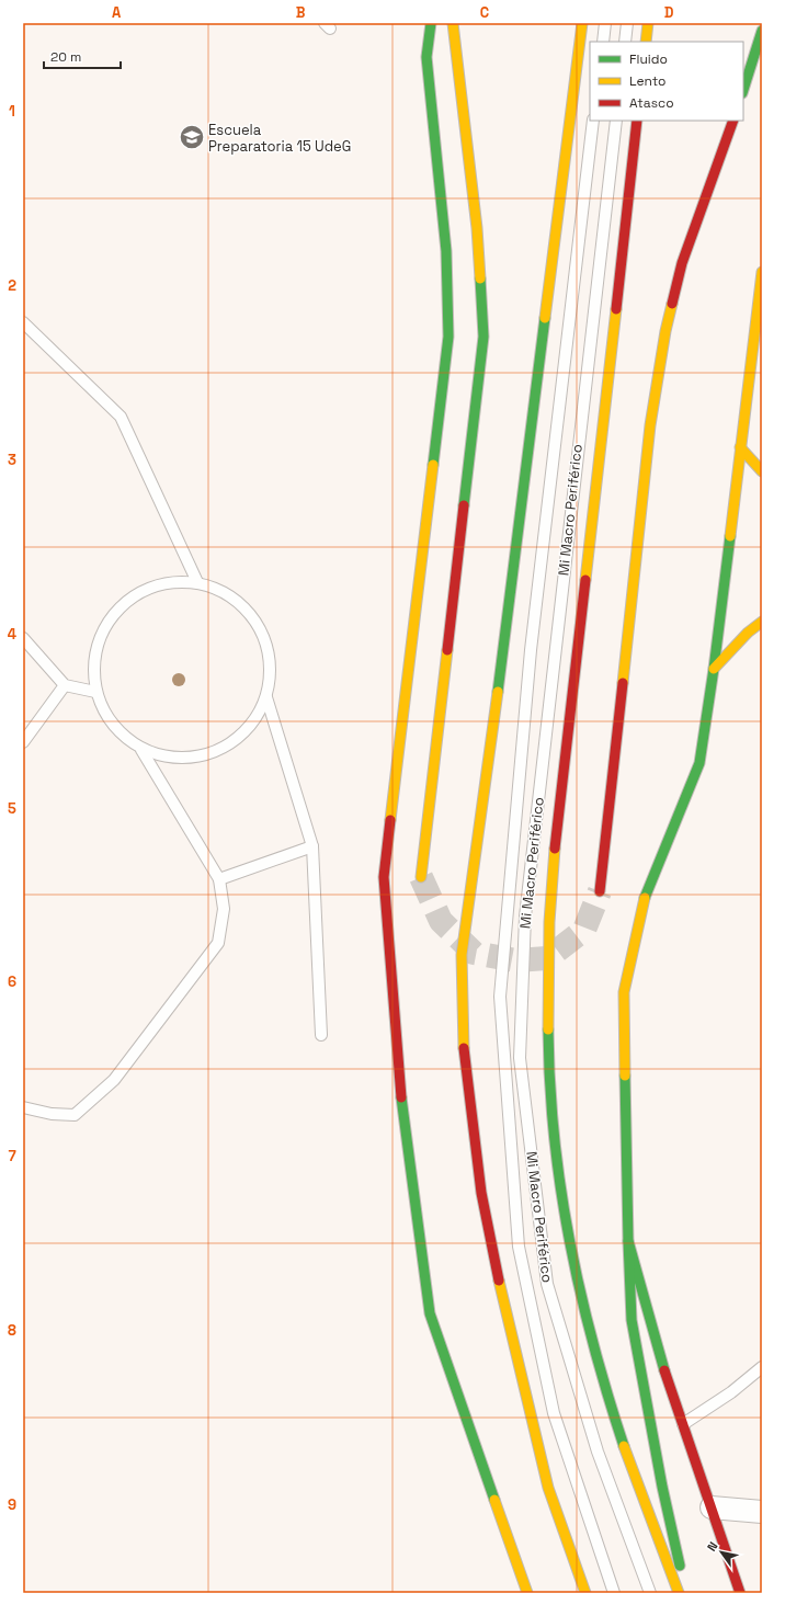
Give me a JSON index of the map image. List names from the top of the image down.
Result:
{
  "streets": {
    "lane": ["Mi Macro Periférico"]
  },
  "places": {
    "school or university": ["Escuela Preparatoria 15 UdeG"]
  },
  "legend": ["Fluido", "Lento", "Atasco"],
  "scale_bar": "20 m",
  "north": "top left",
  "grid": {
    "columns": [
      "A",
      "B",
      "C",
      "D"
    ],
    "rows": [
      "1",
      "2",
      "3",
      "4",
      "5",
      "6",
      "7",
      "8",
      "9"
    ]
  }
}
